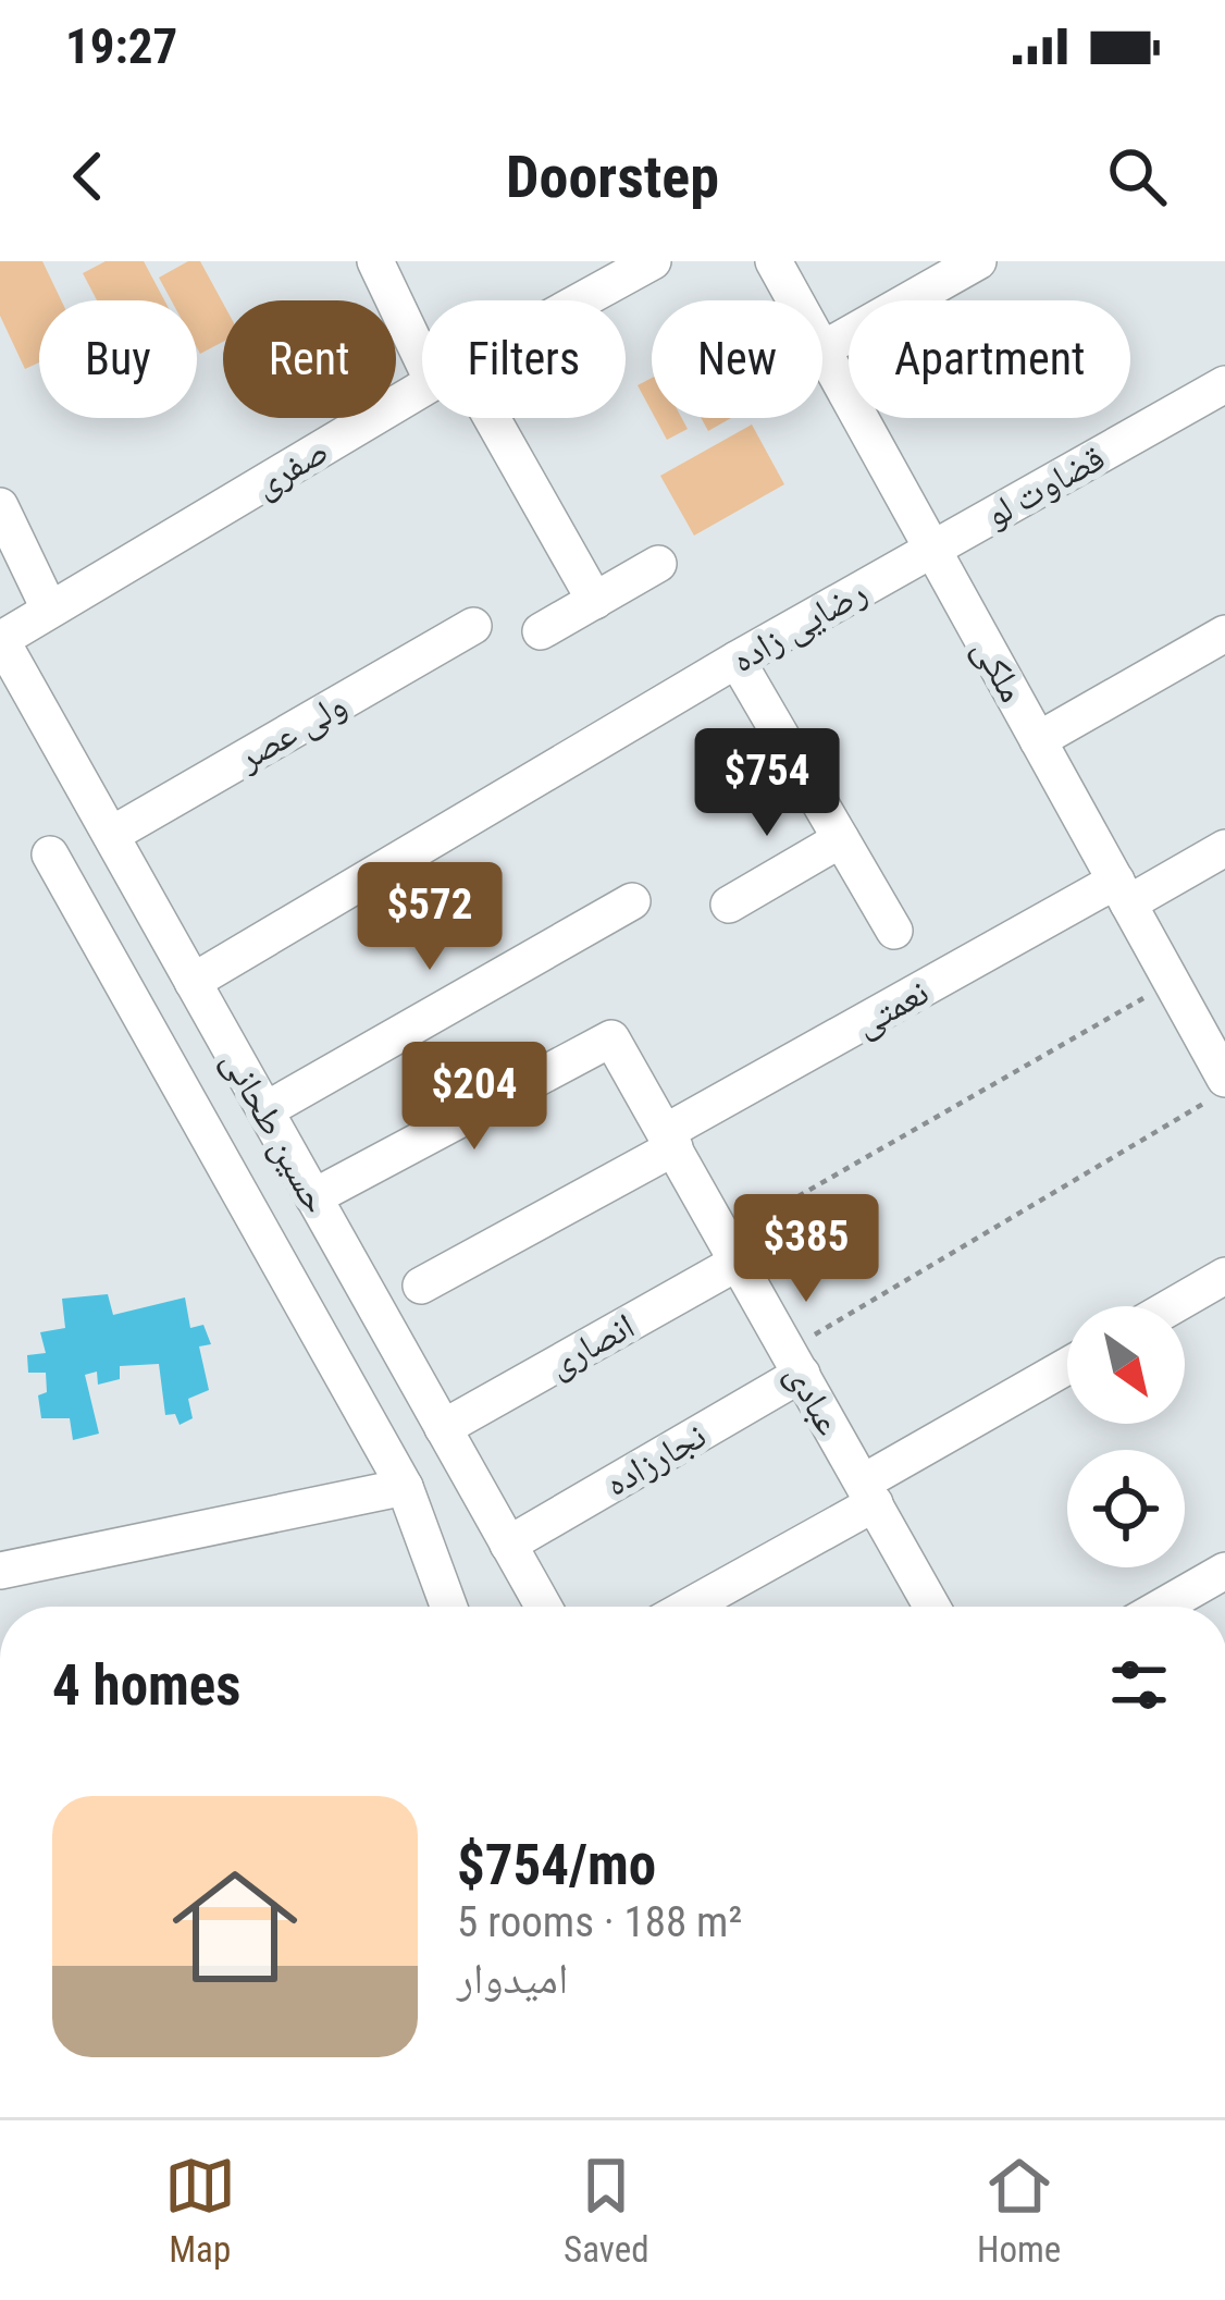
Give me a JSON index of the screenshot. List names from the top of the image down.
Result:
{
  "streets": {
    "street": [
      "صفری",
      "قضاوت لو",
      "رضایی زاده",
      "ملکی",
      "ولی عصر",
      "نعمتی",
      "حسین طحانی",
      "انصاری",
      "عبادی",
      "نجارزاده"
    ]
  },
  "crossings": [
    ["صفری", "حسین طحانی"],
    ["قضاوت لو", "رضایی زاده"],
    ["قضاوت لو", "ملکی"],
    ["رضایی زاده", "ملکی"],
    ["رضایی زاده", "حسین طحانی"],
    ["ملکی", "نعمتی"],
    ["ولی عصر", "حسین طحانی"],
    ["نعمتی", "عبادی"],
    ["حسین طحانی", "انصاری"],
    ["حسین طحانی", "عبادی"],
    ["حسین طحانی", "نجارزاده"],
    ["انصاری", "عبادی"],
    ["عبادی", "نجارزاده"]
  ],
  "north": "bottom right",
  "page": {
    "status": "19:27",
    "header": "Doorstep",
    "chip": [
      "Buy",
      "Rent",
      "Filters",
      "New",
      "Apartment"
    ],
    "price": [
      "$754",
      "$572",
      "$204",
      "$385"
    ],
    "heading": "4 homes",
    "list": [
      {
        "name": "$754/mo",
        "note": "5 rooms · 188 m² · امیدوار"
      }
    ],
    "tabs": ["Map", "Saved", "Home"]
  }
}
